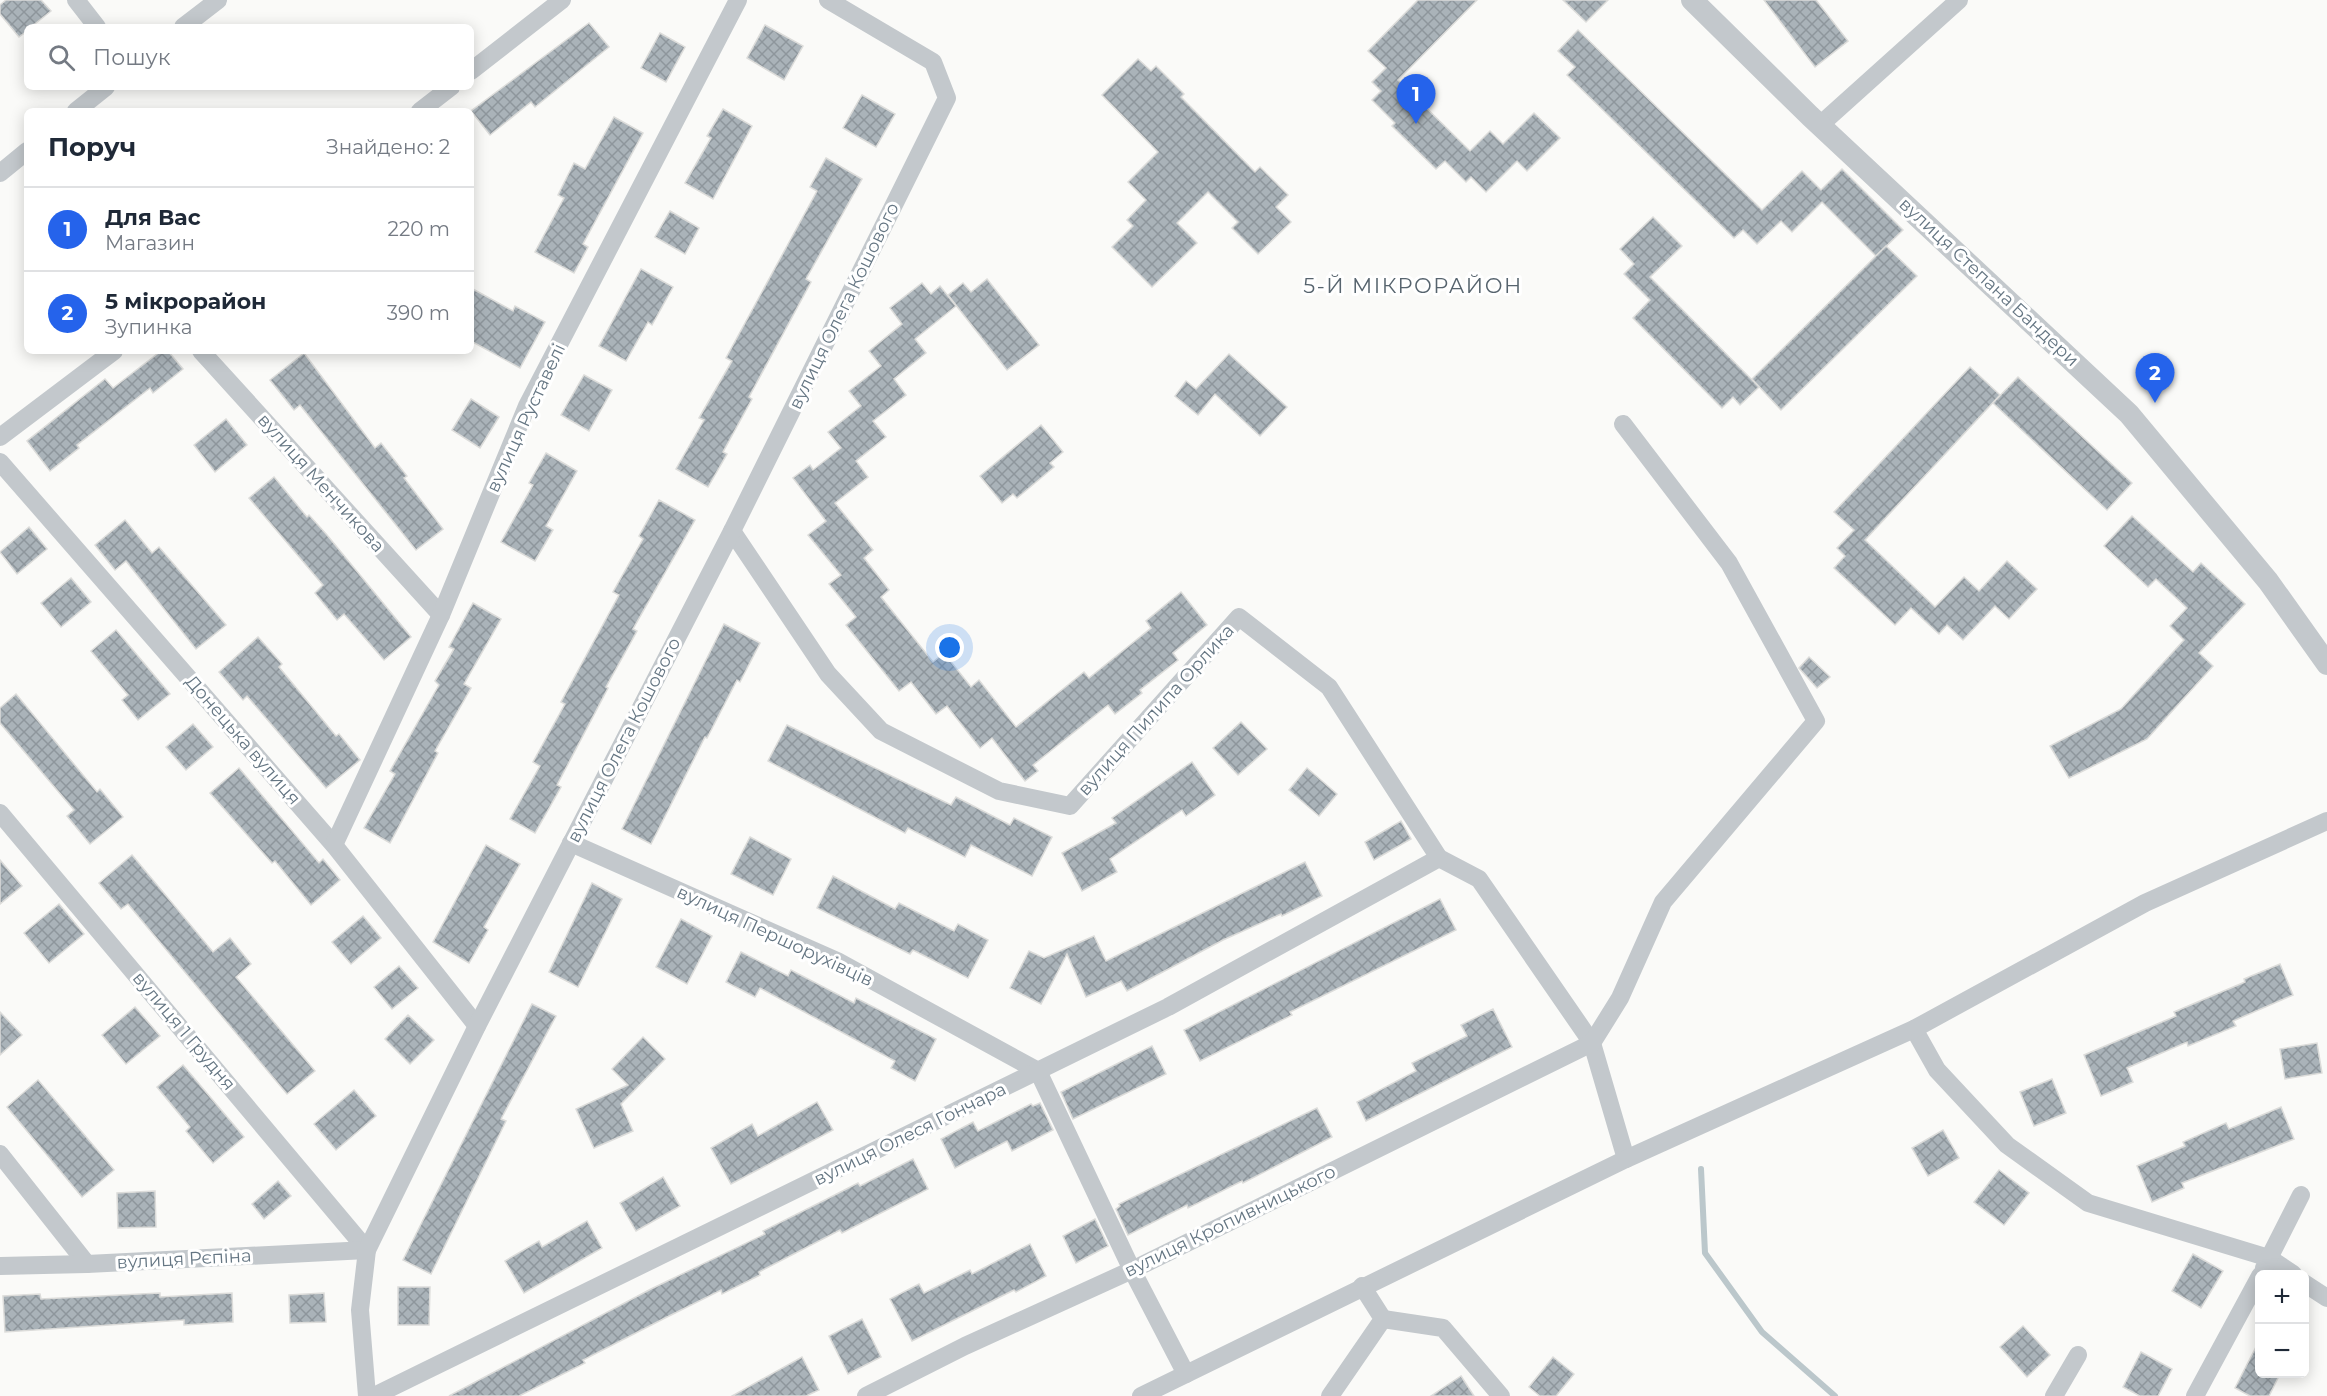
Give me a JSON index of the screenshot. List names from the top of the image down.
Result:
{
  "streets": {
    "street": [
      "вулиця Степана Бандери",
      "вулиця Олега Кошового",
      "вулиця Руставелі",
      "вулиця Менчикова",
      "вулиця Пилипа Орлика",
      "Донецька вулиця",
      "вулиця Першорухівців",
      "вулиця 1 Грудня",
      "вулиця Олеся Гончара",
      "вулиця Кропивницького",
      "вулиця Рєпіна"
    ]
  },
  "crossings": [
    ["вулиця Олега Кошового", "вулиця Пилипа Орлика"],
    ["вулиця Олега Кошового", "Донецька вулиця"],
    ["вулиця Олега Кошового", "вулиця Першорухівців"],
    ["вулиця Олега Кошового", "вулиця 1 Грудня"],
    ["вулиця Олега Кошового", "вулиця Рєпіна"],
    ["вулиця Руставелі", "вулиця Менчикова"],
    ["вулиця Руставелі", "Донецька вулиця"],
    ["вулиця Пилипа Орлика", "вулиця Олеся Гончара"],
    ["вулиця Першорухівців", "вулиця Олеся Гончара"],
    ["вулиця 1 Грудня", "вулиця Рєпіна"]
  ],
  "districts": ["5-Й МІКРОРАЙОН"],
  "page": {
    "search": "Пошук",
    "pins": ["1", "2"],
    "heading": ["Поруч", "Знайдено: 2"],
    "list": [
      {
        "mark": "1",
        "name": "Для Вас",
        "note": "Магазин",
        "value": "220 m"
      },
      {
        "mark": "2",
        "name": "5 мікрорайон",
        "note": "Зупинка",
        "value": "390 m"
      }
    ],
    "map_buttons": ["+", "−"]
  }
}
